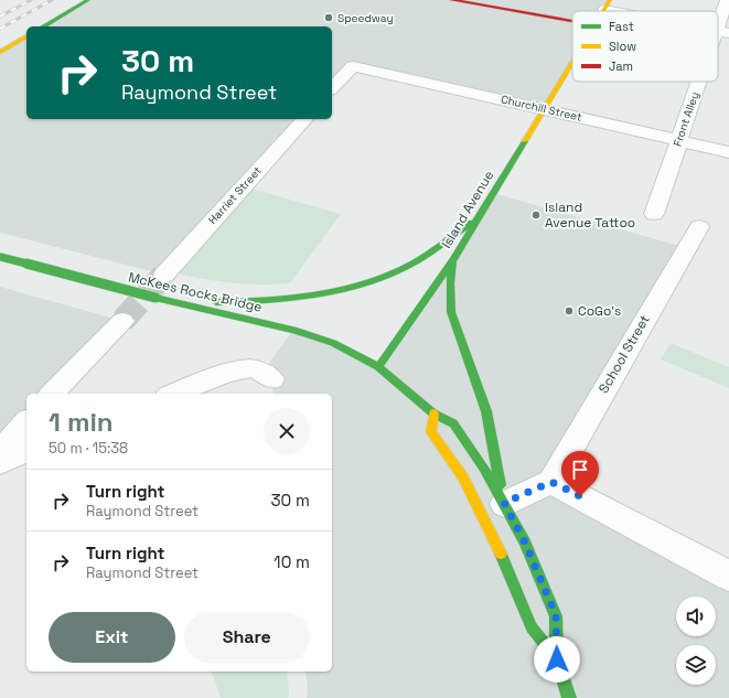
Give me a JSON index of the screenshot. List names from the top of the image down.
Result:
{
  "streets": {
    "main road": ["Island Avenue", "McKees Rocks Bridge"],
    "street": [
      "Churchill Street",
      "Front Alley",
      "Harriet Street",
      "School Street"
    ]
  },
  "crossings": [
    ["Churchill Street", "Front Alley"],
    ["Churchill Street", "Island Avenue"],
    ["Island Avenue", "McKees Rocks Bridge"]
  ],
  "places": ["Speedway", "Island Avenue Tattoo", "CoGo's"],
  "legend": ["Fast", "Slow", "Jam"],
  "page": {
    "turn": ["30 m", "Raymond Street"],
    "heading": ["1 min", "50 m · 15:38"],
    "list": [
      {
        "name": "Turn right",
        "note": "Raymond Street",
        "value": "30 m"
      },
      {
        "name": "Turn right",
        "note": "Raymond Street",
        "value": "10 m"
      }
    ],
    "buttons": ["Exit", "Share"]
  }
}
